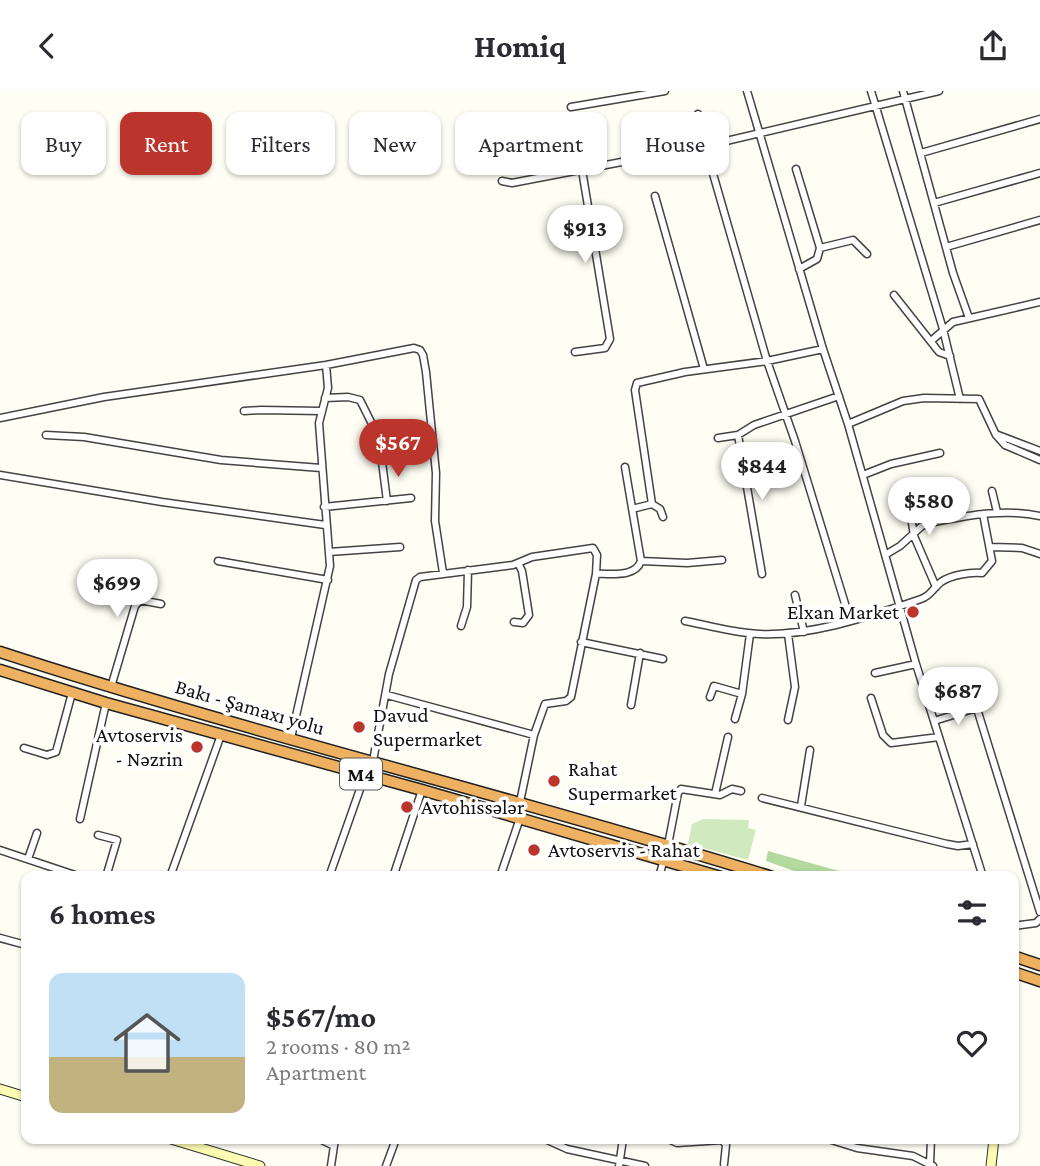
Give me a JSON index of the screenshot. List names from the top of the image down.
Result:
{
  "streets": {
    "highway": ["Bakı - Şamaxı yolu", "M4"]
  },
  "places": [
    "Elxan Market",
    "Davud Supermarket",
    "Avtoservis - Nəzrin",
    "Rahat Supermarket",
    "Avtohissələr",
    "Avtoservis - Rahat"
  ],
  "page": {
    "header": "Homiq",
    "chip": [
      "Buy",
      "Rent",
      "Filters",
      "New",
      "Apartment",
      "House"
    ],
    "price": [
      "$913",
      "$567",
      "$844",
      "$580",
      "$699",
      "$687"
    ],
    "heading": "6 homes",
    "list": [
      {
        "name": "$567/mo",
        "note": "2 rooms · 80 m² · Apartment"
      }
    ]
  }
}
